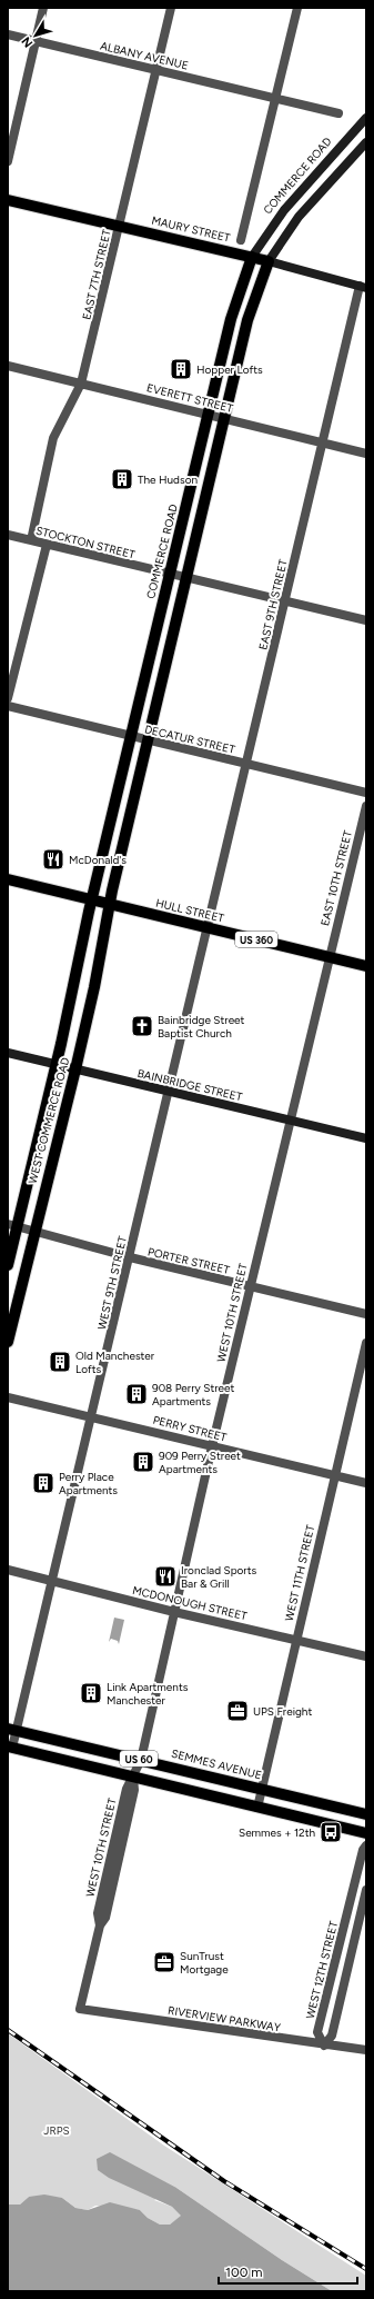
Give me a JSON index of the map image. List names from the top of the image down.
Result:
{
  "streets": {
    "main road": [
      "COMMERCE ROAD",
      "MAURY STREET",
      "HULL STREET",
      "US 360",
      "WEST COMMERCE ROAD",
      "US 60",
      "SEMMES AVENUE"
    ],
    "street": [
      "ALBANY AVENUE",
      "EAST 7TH STREET",
      "EVERETT STREET",
      "STOCKTON STREET",
      "EAST 9TH STREET",
      "DECATUR STREET",
      "EAST 10TH STREET",
      "BAINBRIDGE STREET",
      "PORTER STREET",
      "WEST 9TH STREET",
      "WEST 10TH STREET",
      "PERRY STREET",
      "WEST 11TH STREET",
      "MCDONOUGH STREET",
      "WEST 12TH STREET",
      "RIVERVIEW PARKWAY"
    ]
  },
  "crossings": [
    ["ALBANY AVENUE", "EAST 7TH STREET"],
    ["COMMERCE ROAD", "MAURY STREET"],
    ["COMMERCE ROAD", "EVERETT STREET"],
    ["COMMERCE ROAD", "STOCKTON STREET"],
    ["COMMERCE ROAD", "DECATUR STREET"],
    ["COMMERCE ROAD", "HULL STREET"],
    ["COMMERCE ROAD", "WEST COMMERCE ROAD"],
    ["MAURY STREET", "EAST 7TH STREET"],
    ["MAURY STREET", "EAST 9TH STREET"],
    ["EAST 7TH STREET", "EVERETT STREET"],
    ["EAST 7TH STREET", "STOCKTON STREET"],
    ["EVERETT STREET", "EAST 9TH STREET"],
    ["STOCKTON STREET", "EAST 9TH STREET"],
    ["EAST 9TH STREET", "DECATUR STREET"],
    ["EAST 9TH STREET", "HULL STREET"],
    ["EAST 9TH STREET", "WEST 9TH STREET"],
    ["EAST 10TH STREET", "HULL STREET"],
    ["EAST 10TH STREET", "WEST 10TH STREET"],
    ["HULL STREET", "WEST COMMERCE ROAD"],
    ["HULL STREET", "WEST 9TH STREET"],
    ["HULL STREET", "WEST 10TH STREET"],
    ["BAINBRIDGE STREET", "WEST COMMERCE ROAD"],
    ["BAINBRIDGE STREET", "WEST 9TH STREET"],
    ["BAINBRIDGE STREET", "WEST 10TH STREET"],
    ["WEST COMMERCE ROAD", "PORTER STREET"],
    ["PORTER STREET", "WEST 9TH STREET"],
    ["PORTER STREET", "WEST 10TH STREET"],
    ["WEST 9TH STREET", "PERRY STREET"],
    ["WEST 9TH STREET", "MCDONOUGH STREET"],
    ["WEST 9TH STREET", "US 60"],
    ["WEST 9TH STREET", "SEMMES AVENUE"],
    ["WEST 10TH STREET", "PERRY STREET"],
    ["WEST 10TH STREET", "MCDONOUGH STREET"],
    ["WEST 10TH STREET", "US 60"],
    ["WEST 10TH STREET", "SEMMES AVENUE"],
    ["WEST 10TH STREET", "RIVERVIEW PARKWAY"],
    ["PERRY STREET", "WEST 11TH STREET"],
    ["WEST 11TH STREET", "MCDONOUGH STREET"],
    ["WEST 11TH STREET", "US 60"],
    ["WEST 11TH STREET", "SEMMES AVENUE"],
    ["WEST 12TH STREET", "RIVERVIEW PARKWAY"]
  ],
  "parks": ["JRPS"],
  "places": {
    "building": [
      "Hopper Lofts",
      "The Hudson",
      "Old Manchester Lofts",
      "908 Perry Street Apartments",
      "909 Perry Street Apartments",
      "Perry Place Apartments",
      "Link Apartments Manchester"
    ],
    "restaurant": ["McDonald's", "Ironclad Sports Bar & Grill"],
    "church": ["Bainbridge Street Baptist Church"],
    "office": ["UPS Freight", "SunTrust Mortgage"],
    "bus stop": ["Semmes + 12th"]
  },
  "scale_bar": "100 m",
  "north": "bottom left"
}
